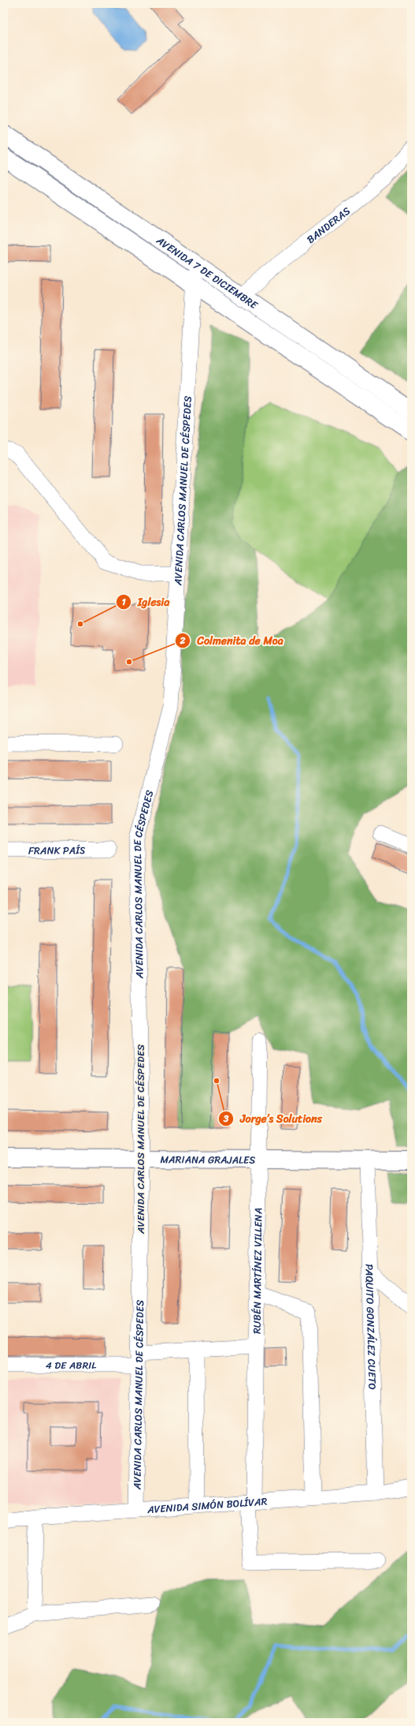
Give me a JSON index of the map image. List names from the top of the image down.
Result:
{
  "streets": {
    "main road": ["AVENIDA 7 DE DICIEMBRE", "MARIANA GRAJALES"],
    "street": [
      "BANDERAS",
      "AVENIDA CARLOS MANUEL DE CÉSPEDES",
      "FRANK PAÍS",
      "RUBÉN MARTÍNEZ VILLENA",
      "PAQUITO GONZÁLEZ CUETO",
      "4 DE ABRIL",
      "AVENIDA SIMÓN BOLÍVAR"
    ]
  },
  "crossings": [
    ["BANDERAS", "AVENIDA 7 DE DICIEMBRE"],
    ["AVENIDA 7 DE DICIEMBRE", "AVENIDA CARLOS MANUEL DE CÉSPEDES"],
    ["AVENIDA CARLOS MANUEL DE CÉSPEDES", "MARIANA GRAJALES"],
    ["AVENIDA CARLOS MANUEL DE CÉSPEDES", "4 DE ABRIL"],
    ["AVENIDA CARLOS MANUEL DE CÉSPEDES", "AVENIDA SIMÓN BOLÍVAR"],
    ["MARIANA GRAJALES", "RUBÉN MARTÍNEZ VILLENA"],
    ["MARIANA GRAJALES", "PAQUITO GONZÁLEZ CUETO"],
    ["RUBÉN MARTÍNEZ VILLENA", "4 DE ABRIL"],
    ["RUBÉN MARTÍNEZ VILLENA", "AVENIDA SIMÓN BOLÍVAR"],
    ["PAQUITO GONZÁLEZ CUETO", "AVENIDA SIMÓN BOLÍVAR"]
  ],
  "places": ["Iglesia", "Colmenita de Moa", "Jorge’s Solutions"]
}
